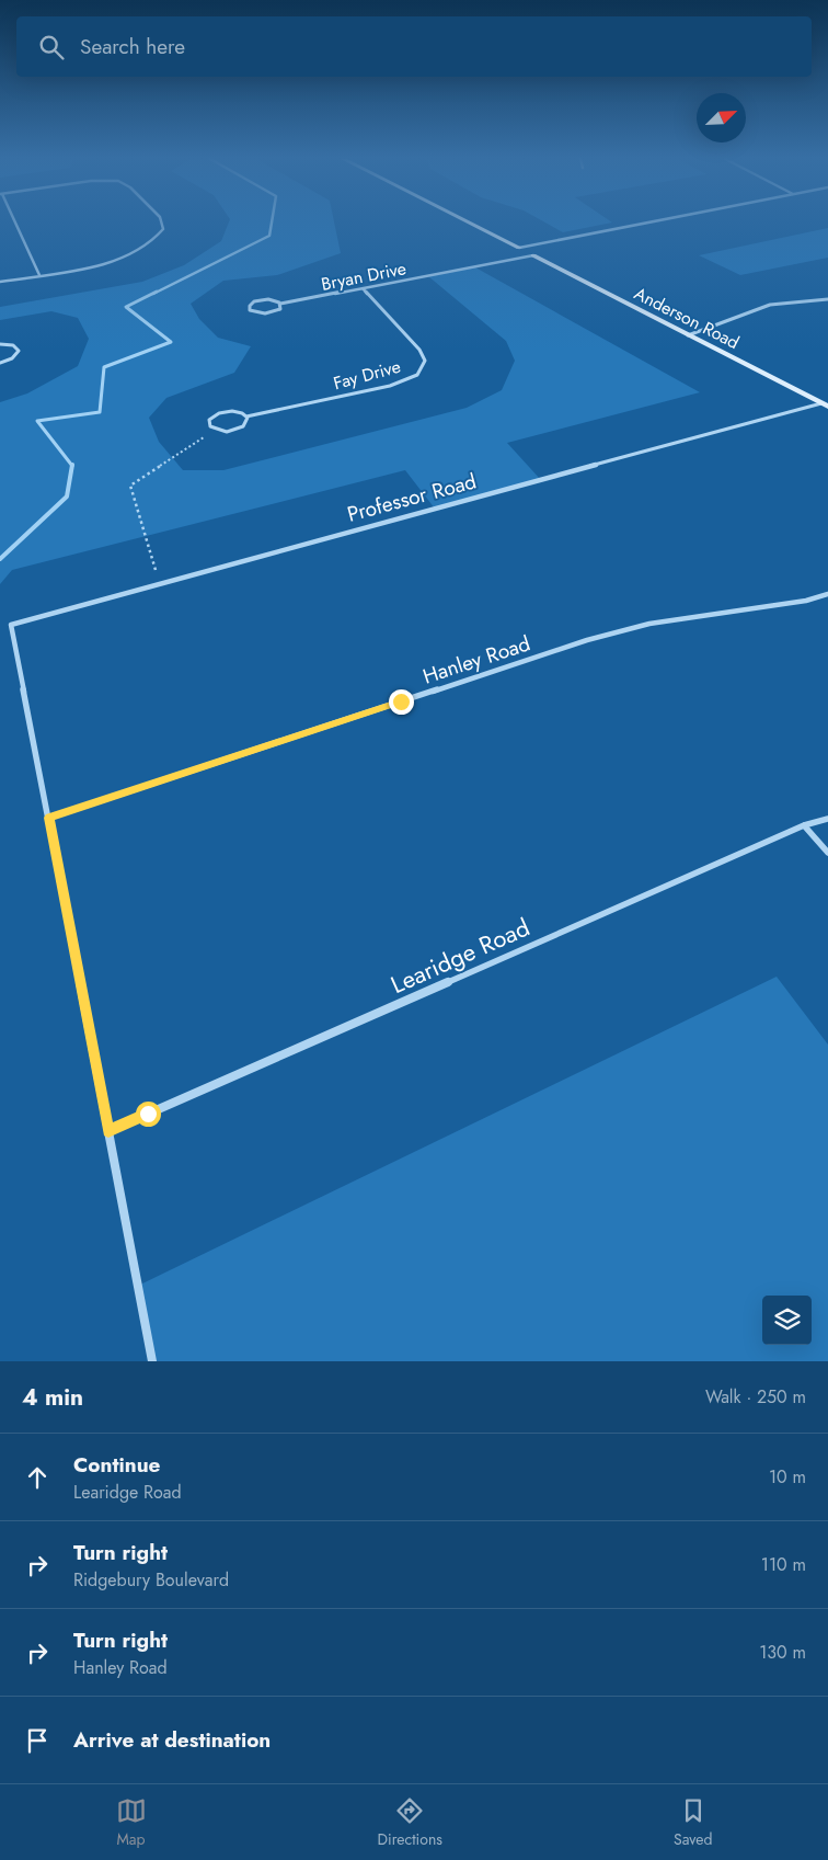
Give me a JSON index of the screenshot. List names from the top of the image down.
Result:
{
  "streets": {
    "street": [
      "Bryan Drive",
      "Anderson Road",
      "Fay Drive",
      "Professor Road",
      "Hanley Road",
      "Learidge Road"
    ]
  },
  "crossings": [
    ["Bryan Drive", "Anderson Road"],
    ["Bryan Drive", "Fay Drive"],
    ["Anderson Road", "Professor Road"],
    ["Professor Road", "Hanley Road"]
  ],
  "north": "top right",
  "page": {
    "search": "Search here",
    "heading": ["4 min", "Walk · 250 m"],
    "list": [
      ["Continue", "Learidge Road", "10 m"],
      ["Turn right", "Ridgebury Boulevard", "110 m"],
      ["Turn right", "Hanley Road", "130 m"],
      "Arrive at destination"
    ],
    "nav": ["Map", "Directions", "Saved"]
  }
}
